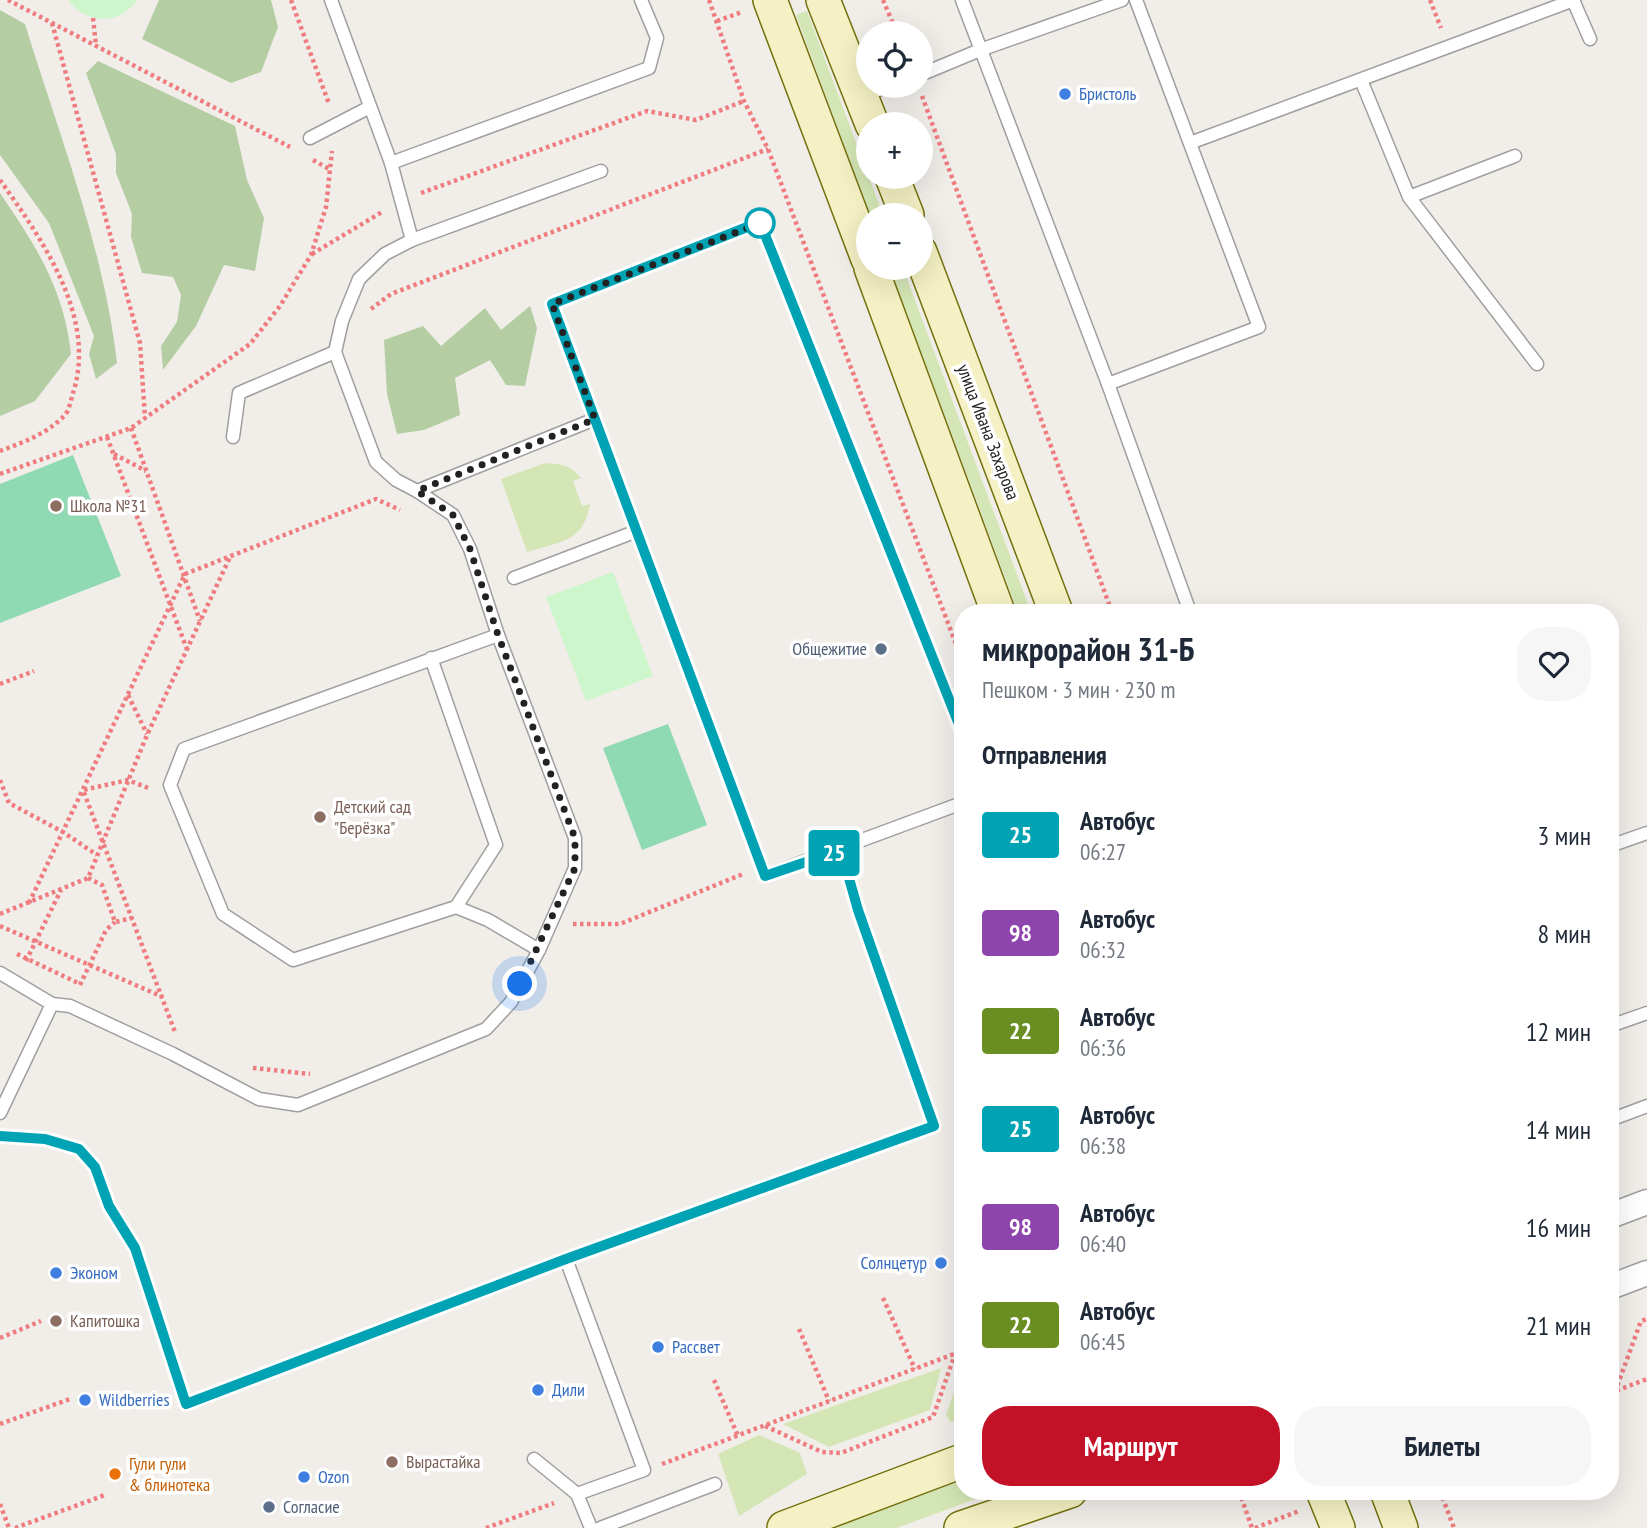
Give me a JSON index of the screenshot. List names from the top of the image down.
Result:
{
  "streets": {
    "main road": ["улица Ивана Захарова"]
  },
  "places": [
    "Бристоль",
    "Школа №31",
    "Общежитие",
    "Детский сад \"Берёзка\"",
    "Солнцетур",
    "Эконом",
    "Капитошка",
    "Рассвет",
    "Дили",
    "Wildberries",
    "Вырастайка",
    "Гули гули & блинотека",
    "Ozon",
    "Согласие"
  ],
  "lines": ["bus line 25"],
  "page": {
    "on_map": "25",
    "map_buttons": ["+", "−"],
    "heading": [
      ["микрорайон 31-Б", "Пешком · 3 мин · 230 m"],
      "Отправления"
    ],
    "list": [
      {
        "mark": "25",
        "name": "Автобус",
        "note": "06:27",
        "value": "3 мин"
      },
      {
        "mark": "98",
        "name": "Автобус",
        "note": "06:32",
        "value": "8 мин"
      },
      {
        "mark": "22",
        "name": "Автобус",
        "note": "06:36",
        "value": "12 мин"
      },
      {
        "mark": "25",
        "name": "Автобус",
        "note": "06:38",
        "value": "14 мин"
      },
      {
        "mark": "98",
        "name": "Автобус",
        "note": "06:40",
        "value": "16 мин"
      },
      {
        "mark": "22",
        "name": "Автобус",
        "note": "06:45",
        "value": "21 мин"
      }
    ],
    "buttons": ["Маршрут", "Билеты"]
  }
}
